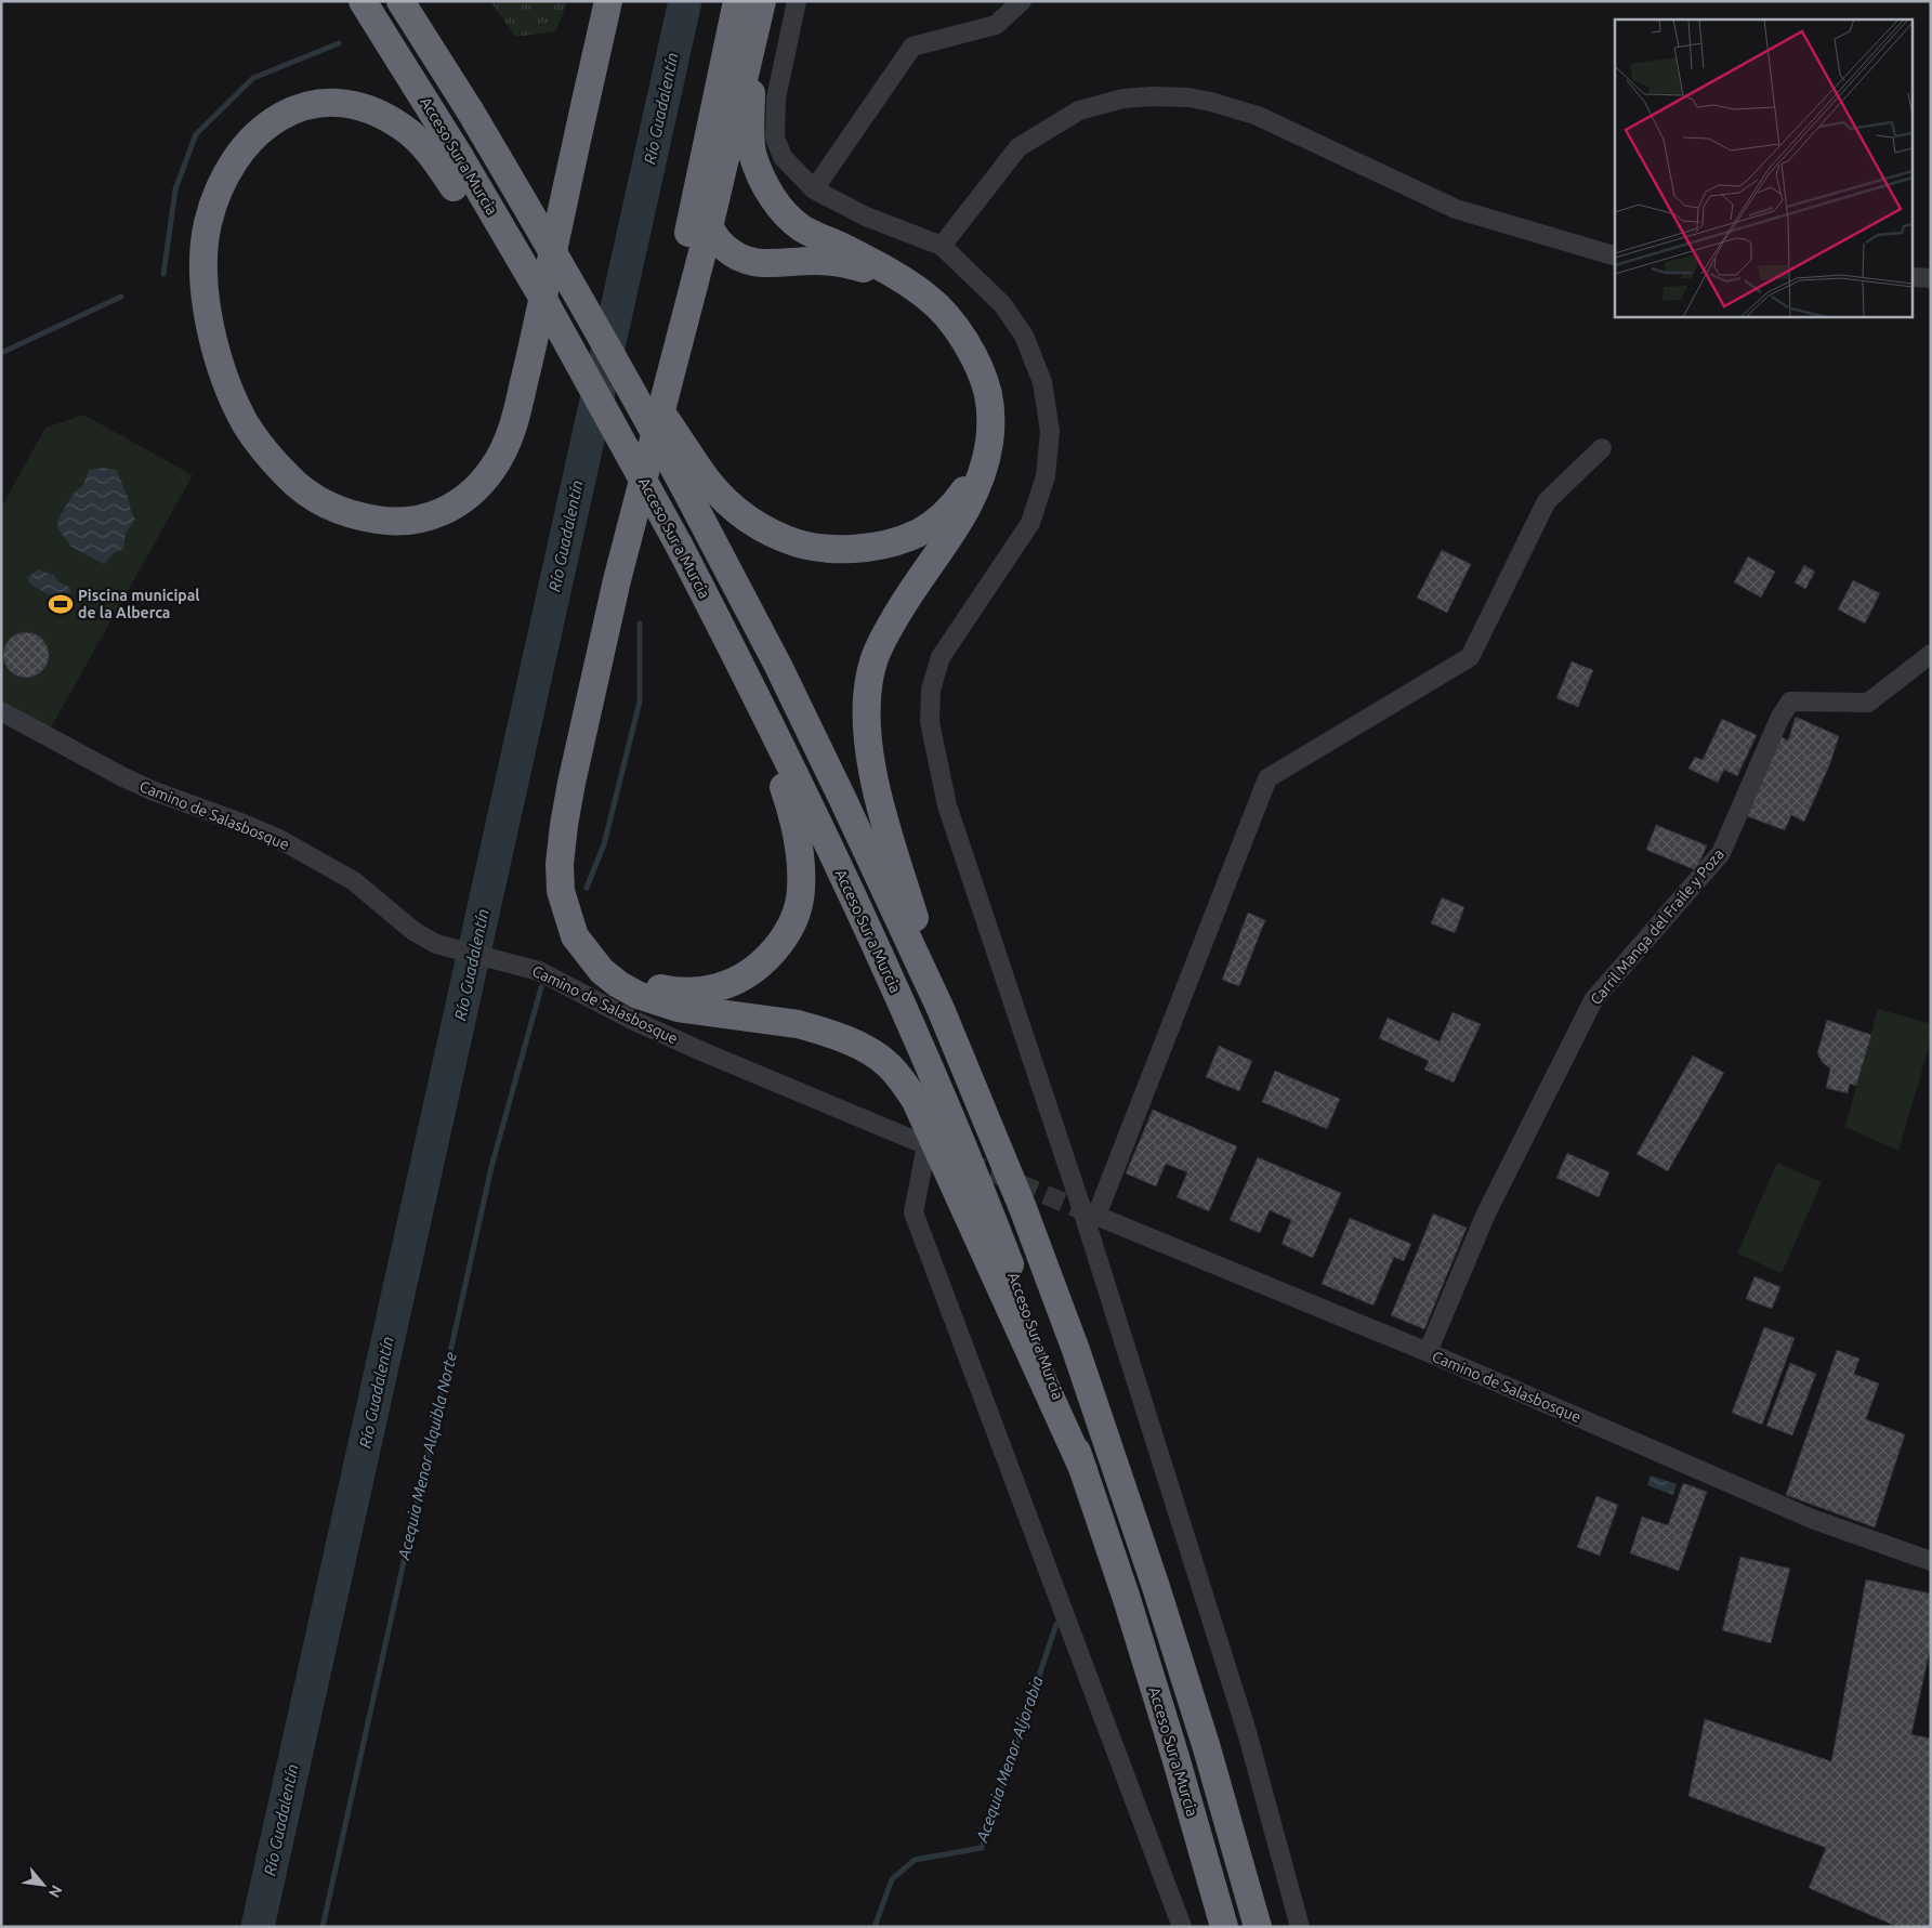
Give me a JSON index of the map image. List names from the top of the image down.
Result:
{
  "streets": {
    "highway": ["Acceso Sur a Murcia"],
    "street": ["Camino de Salasbosque", "Carril Manga del Fraile y Poza"]
  },
  "crossings": [
    ["Camino de Salasbosque", "Carril Manga del Fraile y Poza"]
  ],
  "water": ["Río Guadalentín", "Acequia Menor Alquibla Norte", "Acequia Menor Aljorabia"],
  "places": {
    "sports": ["Piscina municipal de la Alberca"]
  },
  "north": "bottom right"
}
